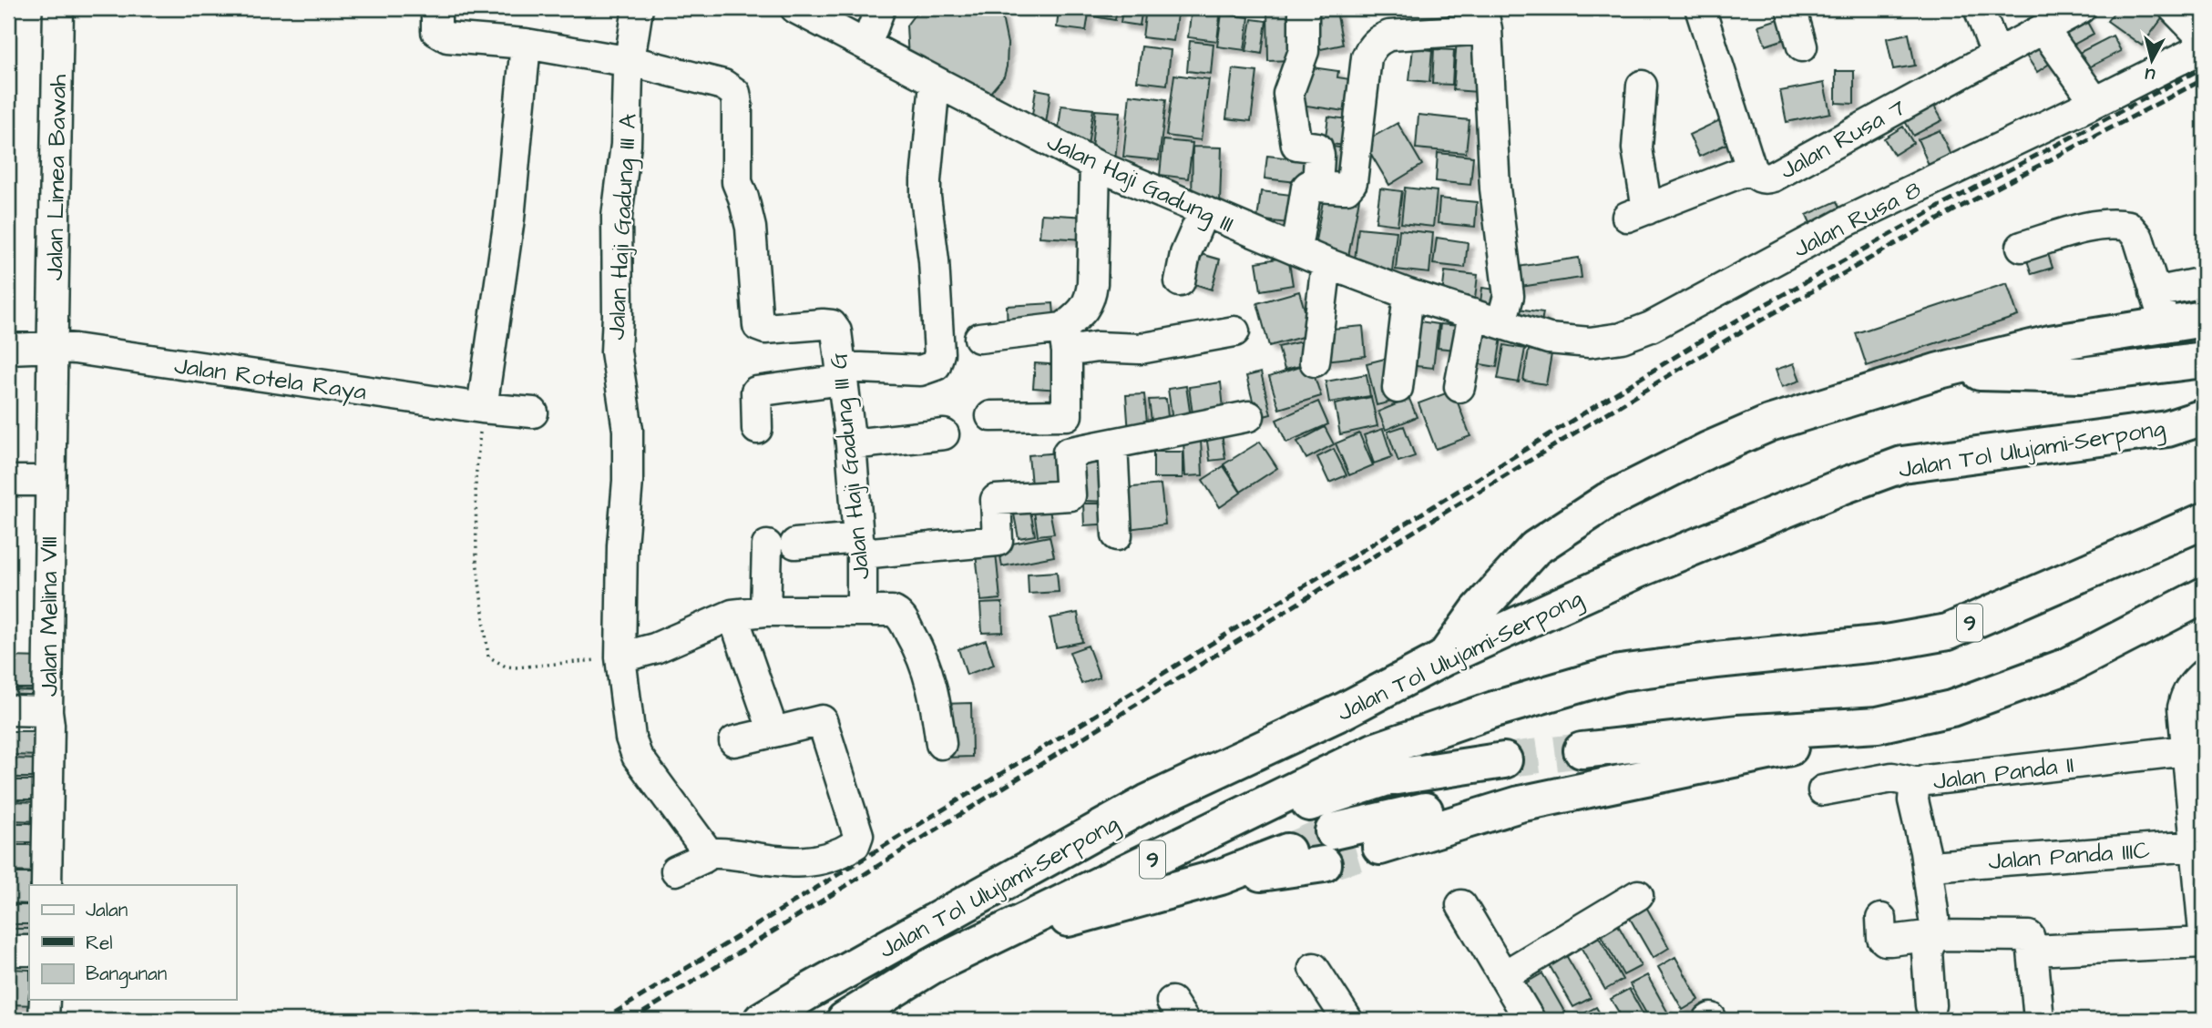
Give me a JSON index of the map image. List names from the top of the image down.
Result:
{
  "streets": {
    "highway": ["Jalan Tol Ulujami–Serpong", "9"],
    "street": [
      "Jalan Rusa 7",
      "Jalan Limea Bawah",
      "Jalan Haji Gadung III",
      "Jalan Rusa 8",
      "Jalan Haji Gadung III A",
      "Jalan Rotela Raya",
      "Jalan Haji Gadung III G",
      "Jalan Melina VIII",
      "Jalan Panda II",
      "Jalan Panda IIIC"
    ]
  },
  "crossings": [
    ["Jalan Limea Bawah", "Jalan Rotela Raya"],
    ["Jalan Limea Bawah", "Jalan Melina VIII"],
    ["Jalan Haji Gadung III", "Jalan Rusa 8"],
    ["Jalan Haji Gadung III A", "Jalan Haji Gadung III G"],
    ["Jalan Rotela Raya", "Jalan Melina VIII"]
  ],
  "legend": ["Jalan", "Rel", "Bangunan"],
  "north": "bottom"
}
